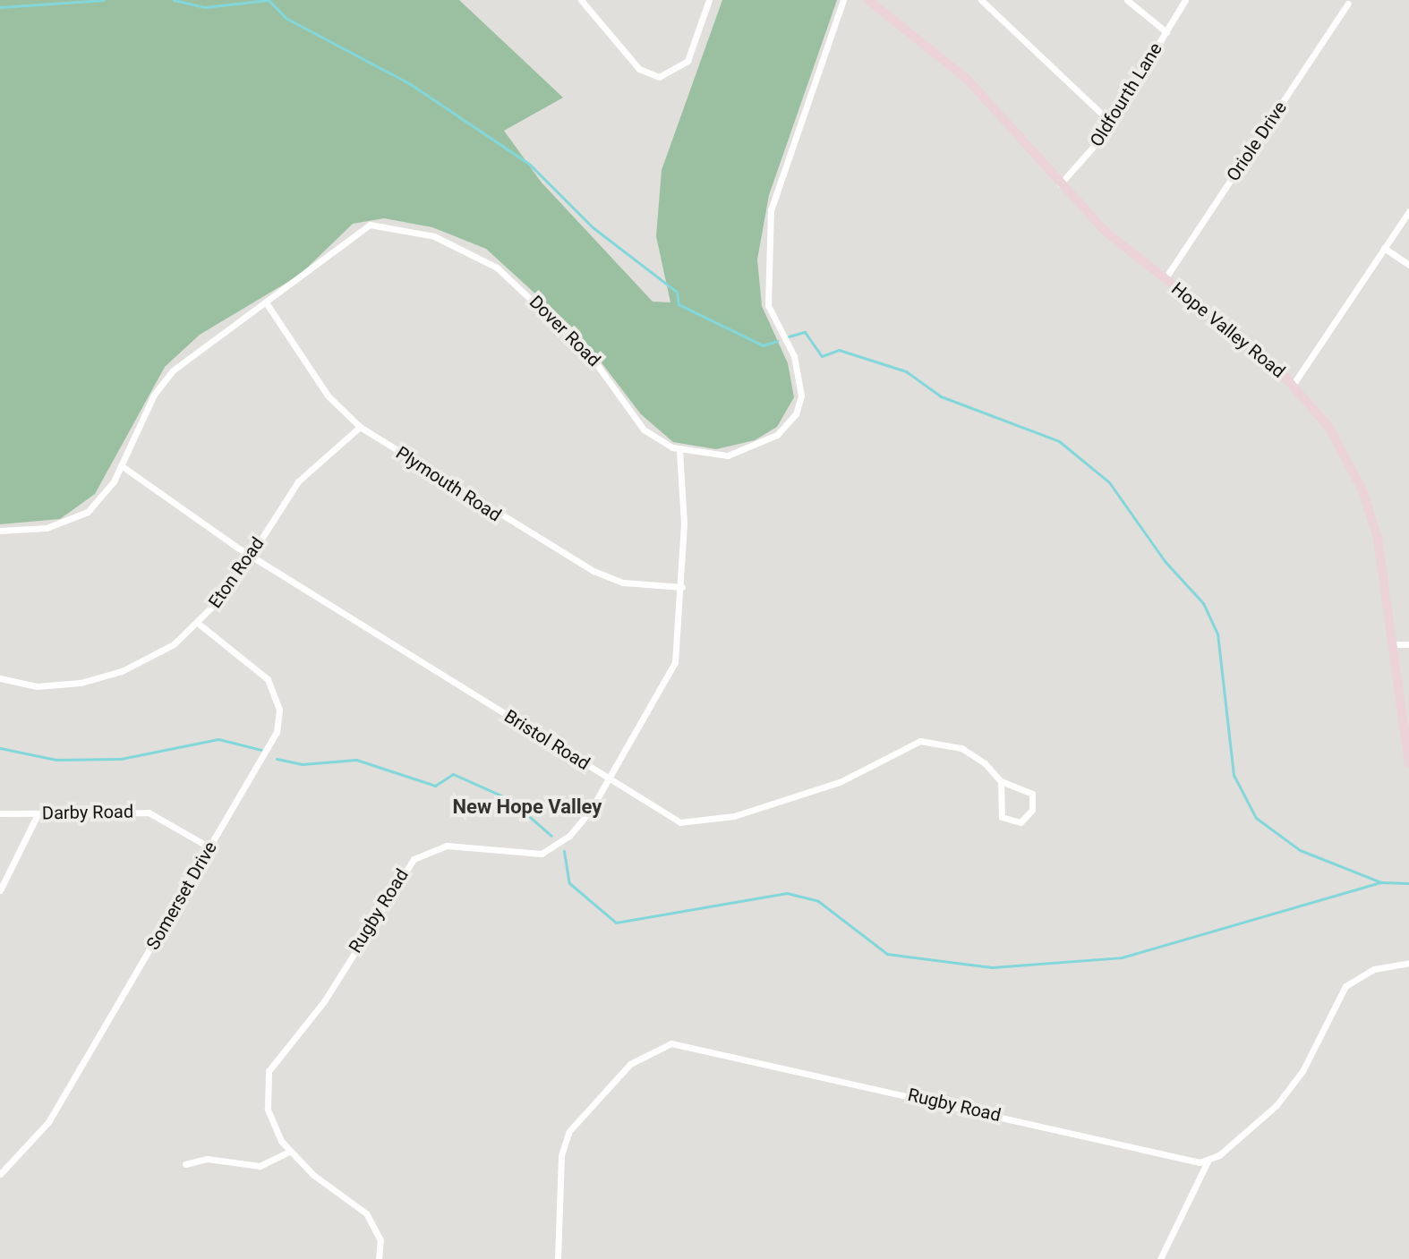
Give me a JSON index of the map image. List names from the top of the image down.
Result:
{
  "streets": {
    "main road": ["Hope Valley Road"],
    "street": [
      "Oldfourth Lane",
      "Oriole Drive",
      "Dover Road",
      "Plymouth Road",
      "Eton Road",
      "Bristol Road",
      "Darby Road",
      "Somerset Drive",
      "Rugby Road"
    ]
  },
  "crossings": [
    ["Oldfourth Lane", "Hope Valley Road"],
    ["Oriole Drive", "Hope Valley Road"],
    ["Dover Road", "Plymouth Road"],
    ["Dover Road", "Bristol Road"],
    ["Dover Road", "Rugby Road"],
    ["Plymouth Road", "Eton Road"],
    ["Plymouth Road", "Rugby Road"],
    ["Eton Road", "Bristol Road"],
    ["Eton Road", "Somerset Drive"],
    ["Bristol Road", "Rugby Road"],
    ["Darby Road", "Somerset Drive"]
  ],
  "districts": ["New Hope Valley"]
}
